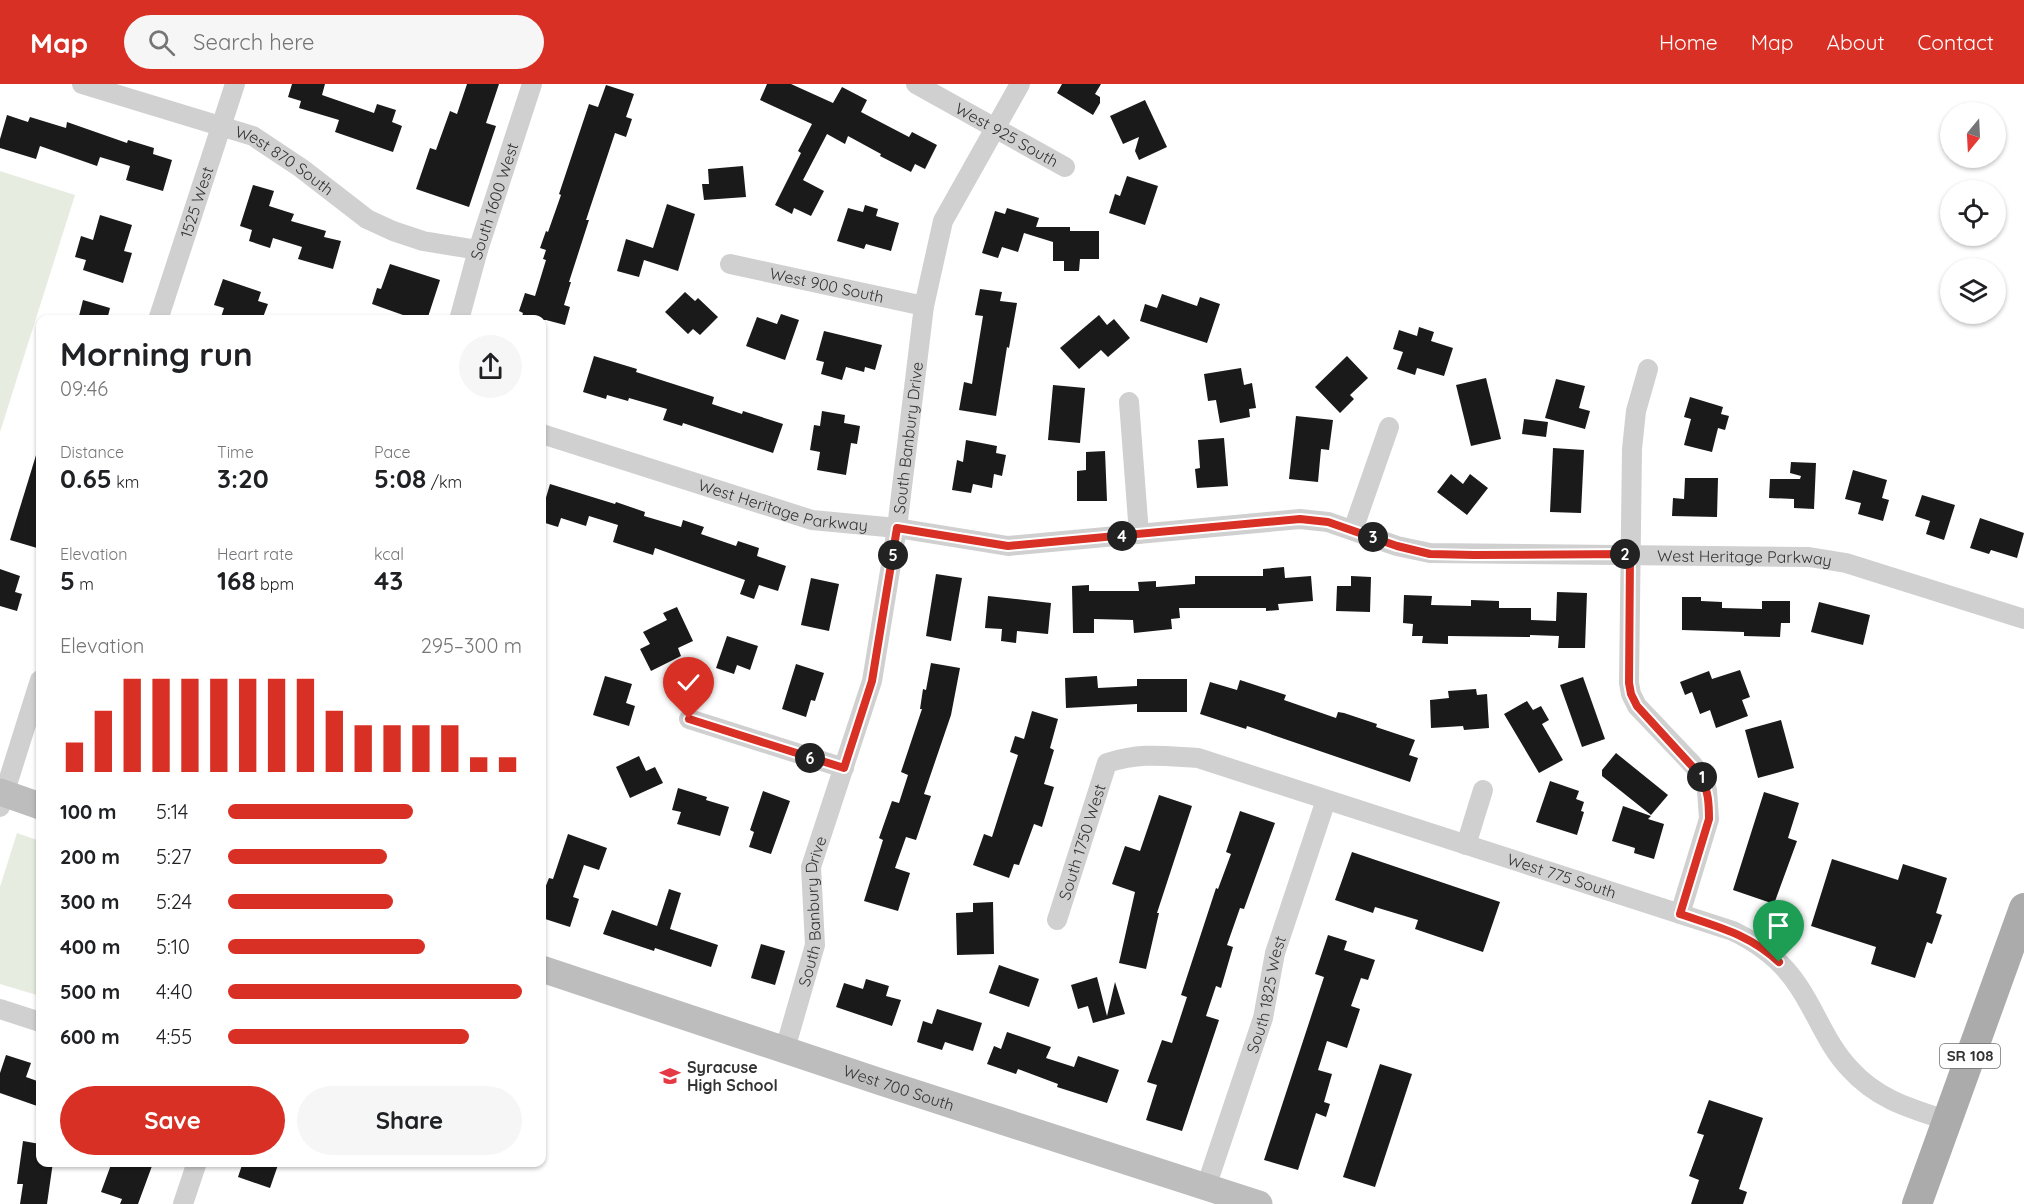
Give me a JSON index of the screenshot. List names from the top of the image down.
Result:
{
  "streets": {
    "main road": ["SR 108"],
    "street": [
      "West 925 South",
      "West 870 South",
      "South 1600 West",
      "1525 West",
      "West 900 South",
      "South Banbury Drive",
      "West Heritage Parkway",
      "South 1750 West",
      "West 775 South",
      "South 1825 West",
      "West 700 South"
    ]
  },
  "crossings": [
    ["West 925 South", "South Banbury Drive"],
    ["West 870 South", "South 1600 West"],
    ["West 870 South", "1525 West"],
    ["West 900 South", "South Banbury Drive"],
    ["South Banbury Drive", "West Heritage Parkway"],
    ["South Banbury Drive", "West 700 South"],
    ["South 1750 West", "West 775 South"],
    ["West 775 South", "South 1825 West"],
    ["West 775 South", "SR 108"],
    ["South 1825 West", "West 700 South"]
  ],
  "places": {
    "school or university": ["Syracuse High School"]
  },
  "north": "bottom",
  "page": {
    "header": "Map",
    "search": "Search here",
    "nav": [
      "Home",
      "Map",
      "About",
      "Contact"
    ],
    "heading": ["Morning run", "09:46"],
    "stats": [
      ["Distance", "0.65 km"],
      ["Time", "3:20"],
      ["Pace", "5:08 /km"],
      ["Elevation", "5 m"],
      ["Heart rate", "168 bpm"],
      ["kcal", "43"]
    ],
    "pins": [
      "4",
      "3",
      "2",
      "5",
      "6",
      "1"
    ],
    "chart": ["Elevation", "295–300 m"],
    "list": [
      {
        "name": "100 m",
        "note": "5:14"
      },
      {
        "name": "200 m",
        "note": "5:27"
      },
      {
        "name": "300 m",
        "note": "5:24"
      },
      {
        "name": "400 m",
        "note": "5:10"
      },
      {
        "name": "500 m",
        "note": "4:40"
      },
      {
        "name": "600 m",
        "note": "4:55"
      }
    ],
    "buttons": ["Save", "Share"]
  }
}
